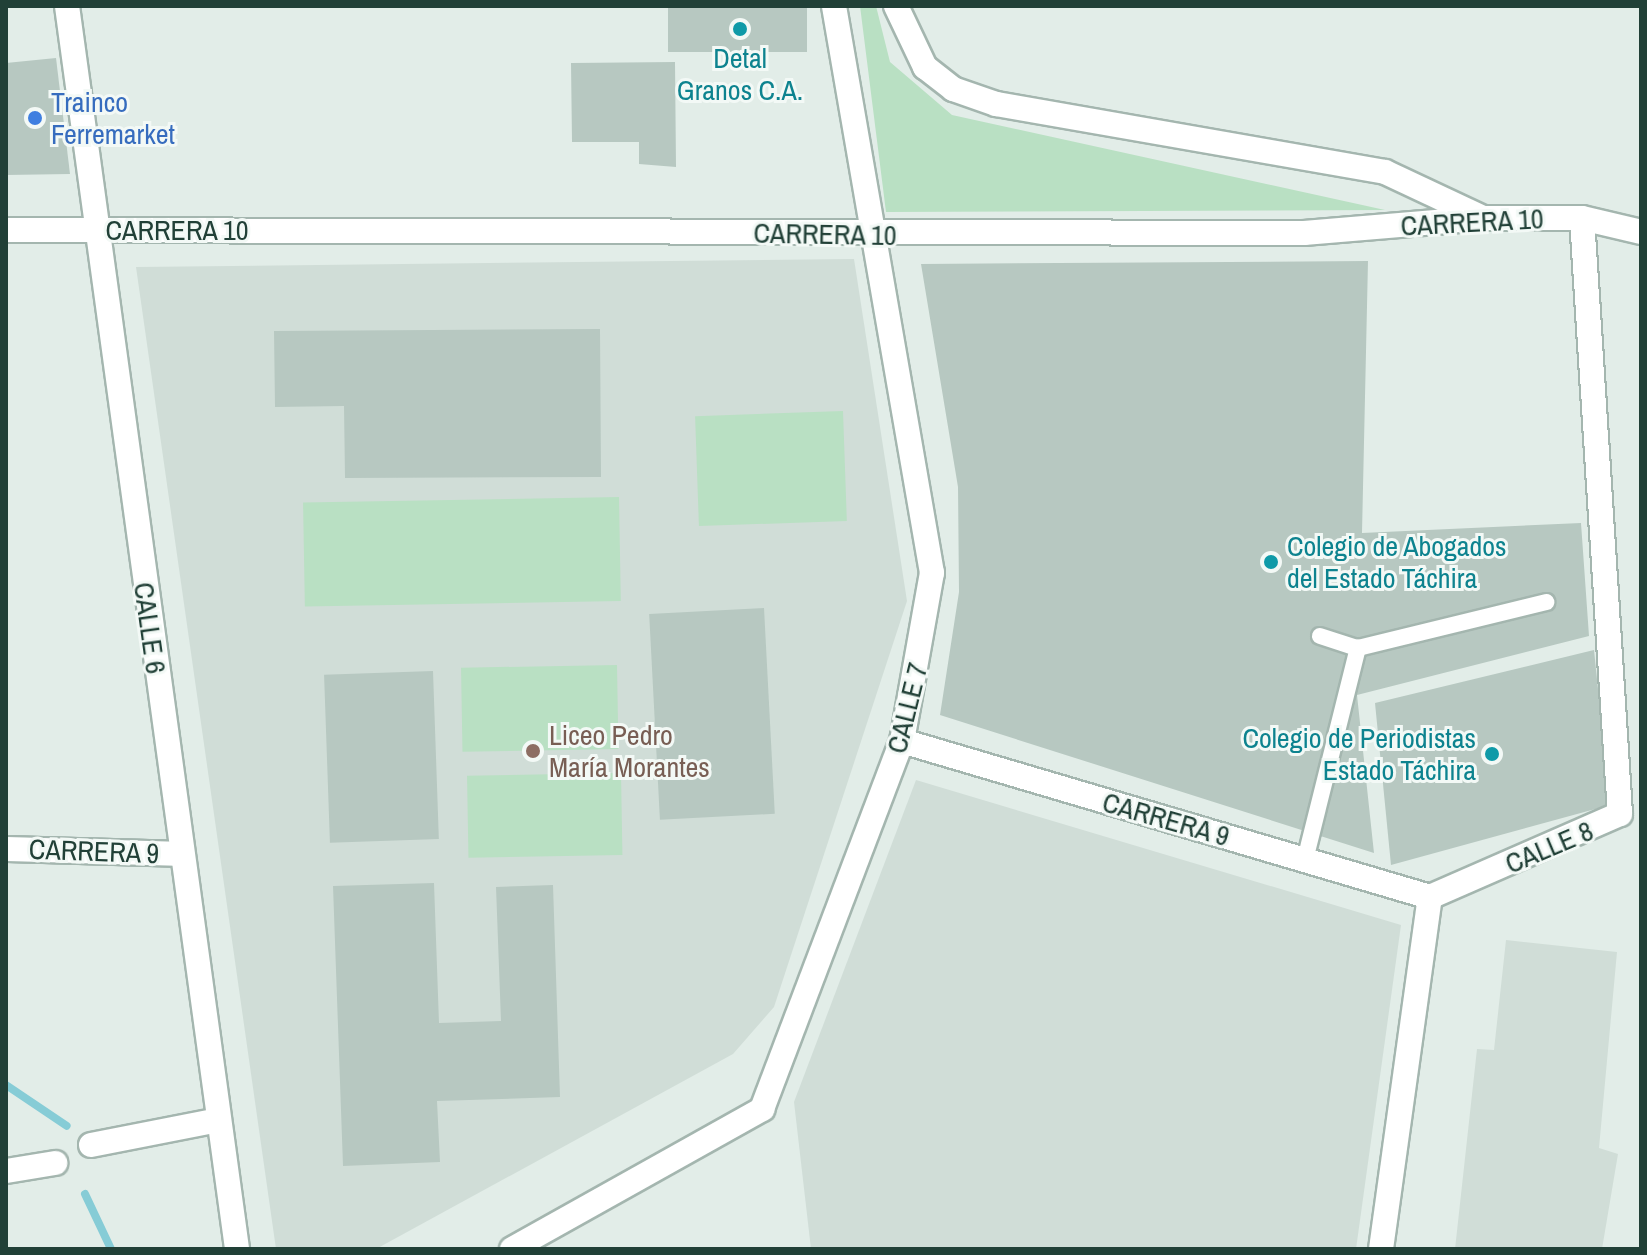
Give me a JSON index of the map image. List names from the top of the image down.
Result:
{
  "streets": {
    "street": [
      "CARRERA 10",
      "CALLE 6",
      "CALLE 7",
      "CARRERA 9",
      "CALLE 8"
    ]
  },
  "crossings": [
    ["CARRERA 10", "CALLE 6"],
    ["CARRERA 10", "CALLE 7"],
    ["CARRERA 10", "CALLE 8"],
    ["CALLE 6", "CARRERA 9"],
    ["CALLE 7", "CARRERA 9"],
    ["CARRERA 9", "CALLE 8"]
  ],
  "places": [
    "Detal Granos C.A.",
    "Trainco Ferremarket",
    "Colegio de Abogados del Estado Táchira",
    "Liceo Pedro María Morantes",
    "Colegio de Periodistas Estado Táchira"
  ]
}
